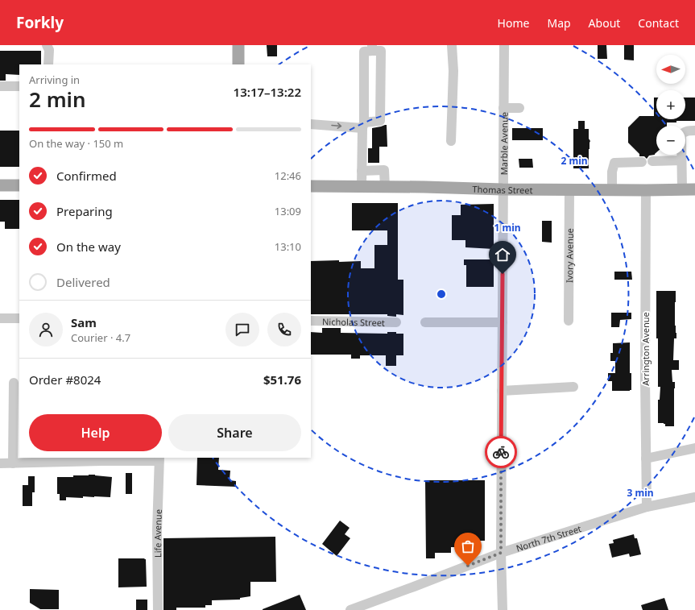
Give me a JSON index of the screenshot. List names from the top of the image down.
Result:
{
  "streets": {
    "main road": ["Thomas Street"],
    "street": [
      "Marble Avenue",
      "Ivory Avenue",
      "Nicholas Street",
      "Arrington Avenue",
      "Life Avenue",
      "North 7th Street"
    ]
  },
  "crossings": [
    ["Marble Avenue", "Thomas Street"],
    ["Marble Avenue", "North 7th Street"],
    ["Thomas Street", "Ivory Avenue"],
    ["Thomas Street", "Arrington Avenue"],
    ["Arrington Avenue", "North 7th Street"]
  ],
  "north": "left",
  "page": {
    "header": "Forkly",
    "nav": [
      "Home",
      "Map",
      "About",
      "Contact"
    ],
    "map_buttons": ["+", "−"],
    "heading": ["2 min", "Arriving in", "13:17–13:22"],
    "panel": [
      "Sam",
      "Courier · 4.7",
      "Order #8024",
      "$51.76"
    ],
    "bar": "On the way · 150 m",
    "list": [
      ["Confirmed", "12:46"],
      ["Preparing", "13:09"],
      ["On the way", "13:10"],
      "Delivered"
    ],
    "buttons": ["Help", "Share"]
  },
  "rings": ["2 min", "1 min", "3 min"]
}
